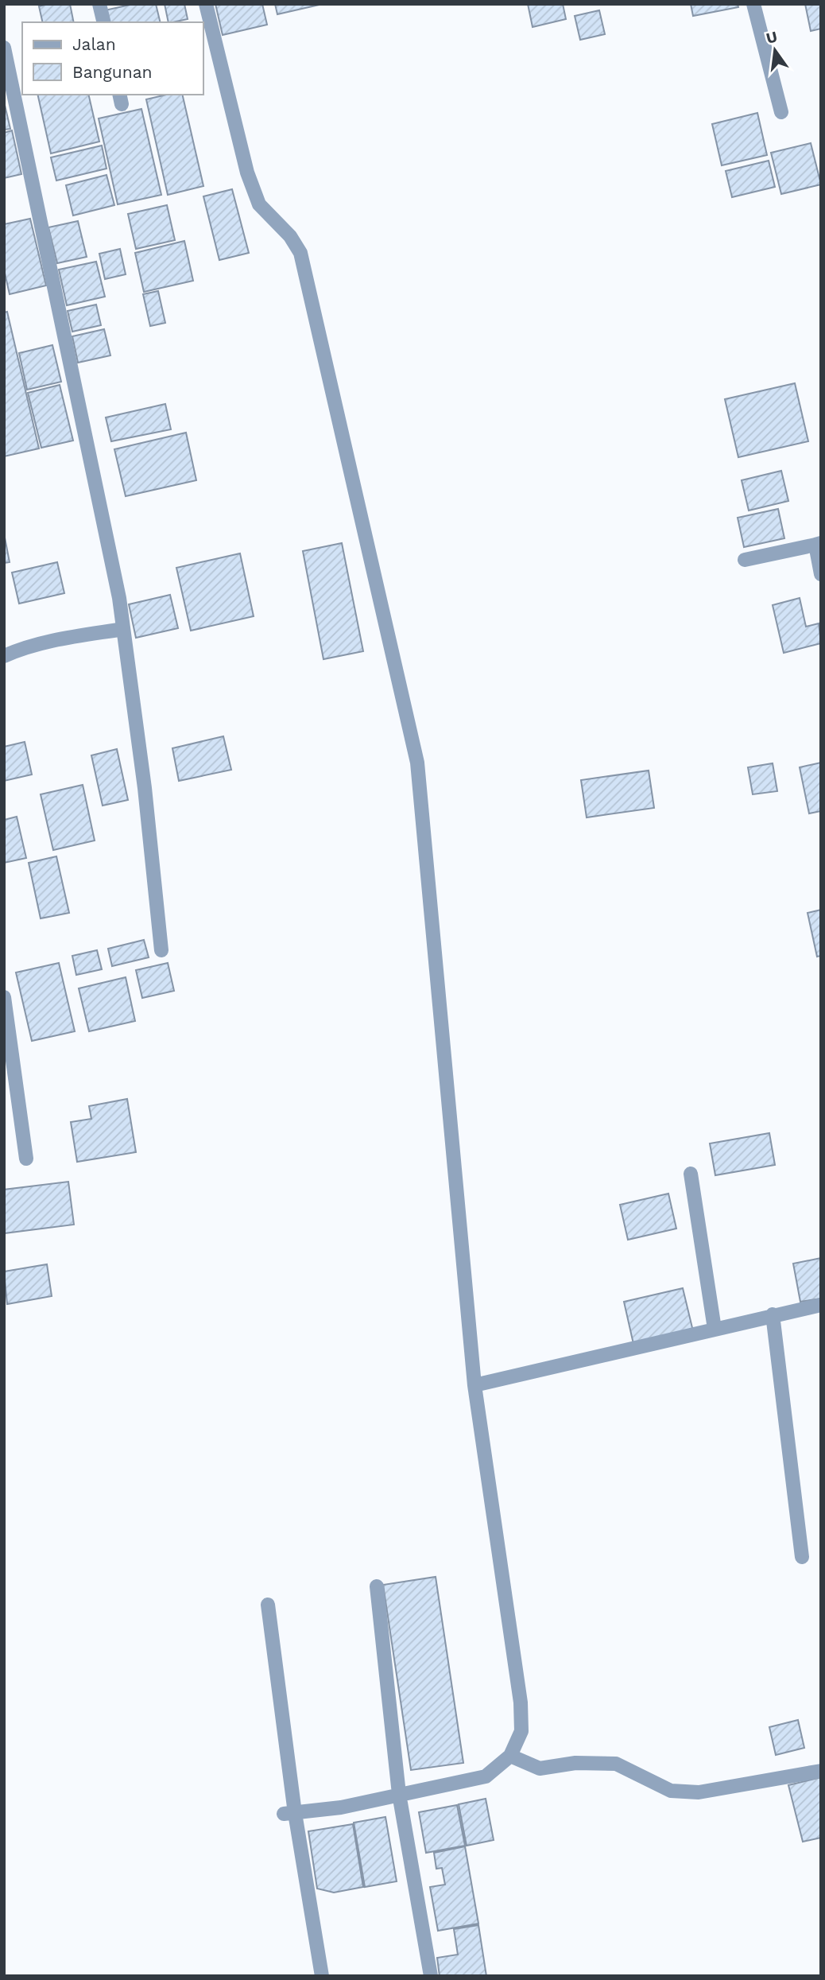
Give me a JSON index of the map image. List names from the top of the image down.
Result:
{
  "legend": ["Jalan", "Bangunan"],
  "north": "top"
}
